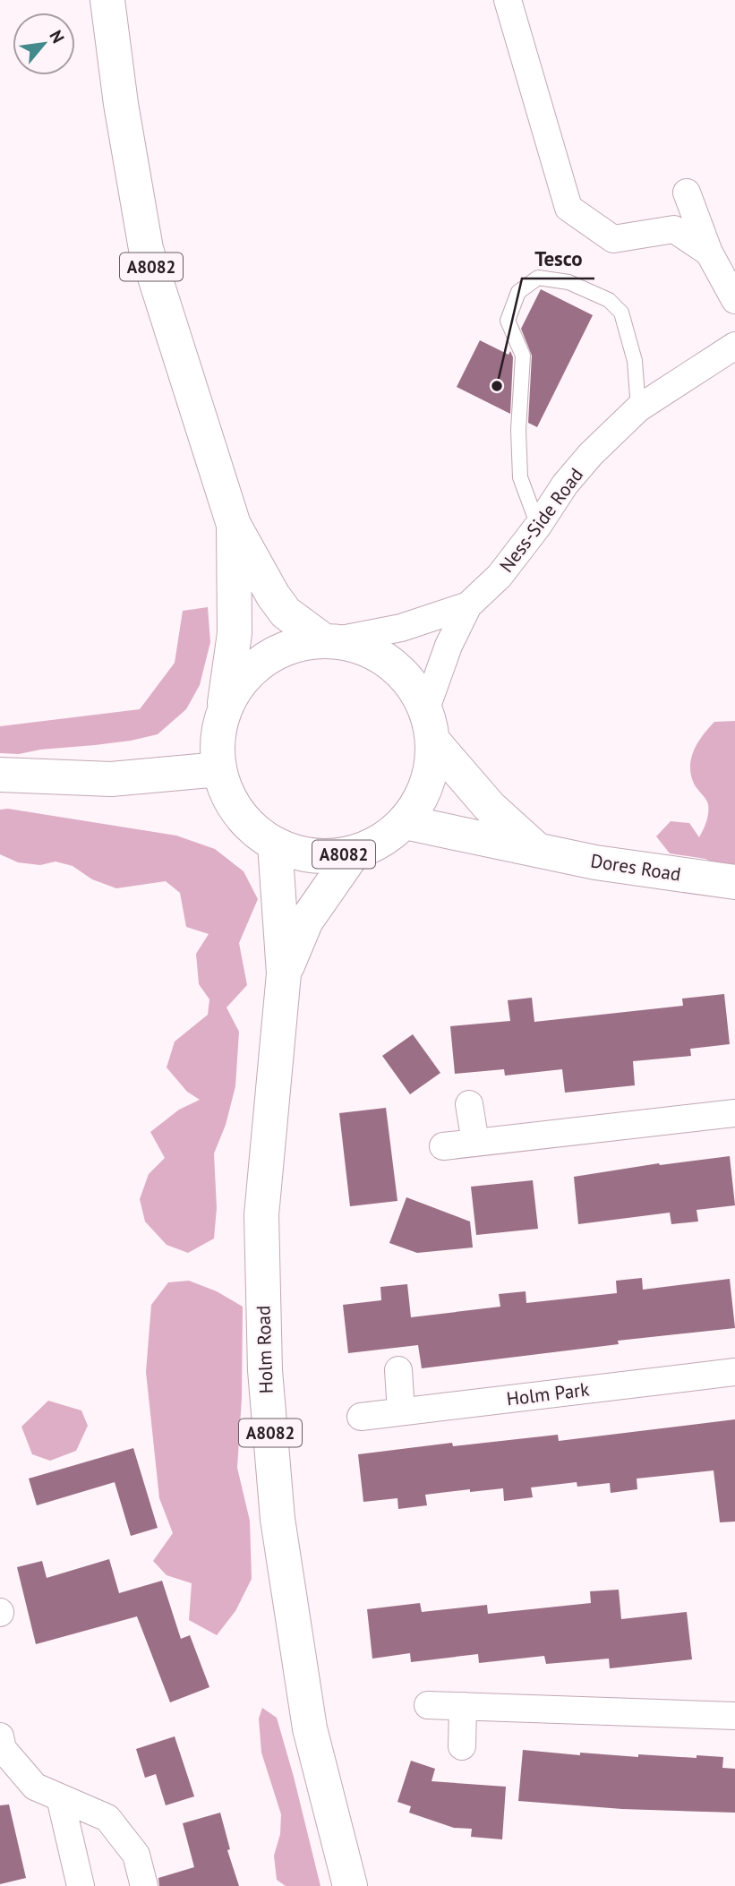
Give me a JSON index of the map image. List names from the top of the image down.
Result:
{
  "streets": {
    "main road": ["A8082", "Dores Road", "Holm Road"],
    "street": ["Ness-Side Road", "Holm Park"]
  },
  "crossings": [
    ["A8082", "Ness-Side Road"],
    ["A8082", "Dores Road"],
    ["A8082", "Holm Road"],
    ["Ness-Side Road", "Dores Road"],
    ["Ness-Side Road", "Holm Road"],
    ["Dores Road", "Holm Road"]
  ],
  "places": ["Tesco"],
  "north": "top right"
}
